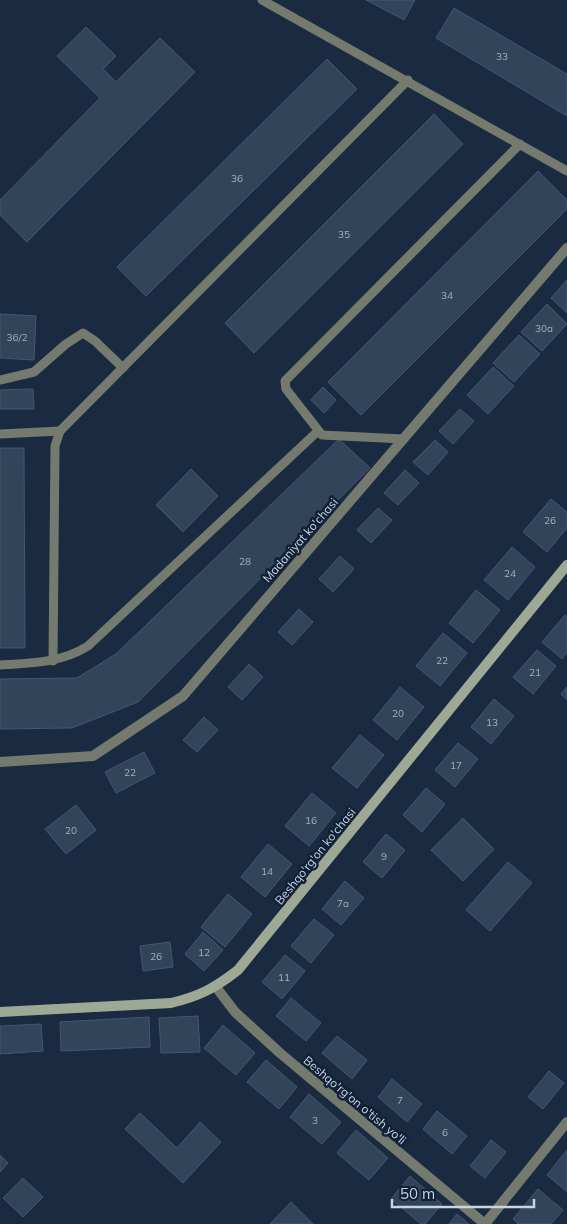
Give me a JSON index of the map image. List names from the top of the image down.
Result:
{
  "streets": {
    "main road": ["Beshqo'rg'on ko'chasi"],
    "street": ["Madaniyat ko'chasi", "Beshqo'rg'on o'tish yo'li"]
  },
  "crossings": [
    ["Beshqo'rg'on ko'chasi", "Beshqo'rg'on o'tish yo'li"]
  ],
  "house_numbers": [
    "33",
    "36",
    "35",
    "34",
    "30a",
    "36/2",
    "26",
    "28",
    "24",
    "22",
    "21",
    "20",
    "13",
    "17",
    "22",
    "16",
    "20",
    "9",
    "14",
    "7a",
    "12",
    "26",
    "11",
    "7",
    "3",
    "6"
  ],
  "scale_bar": "50 m"
}
